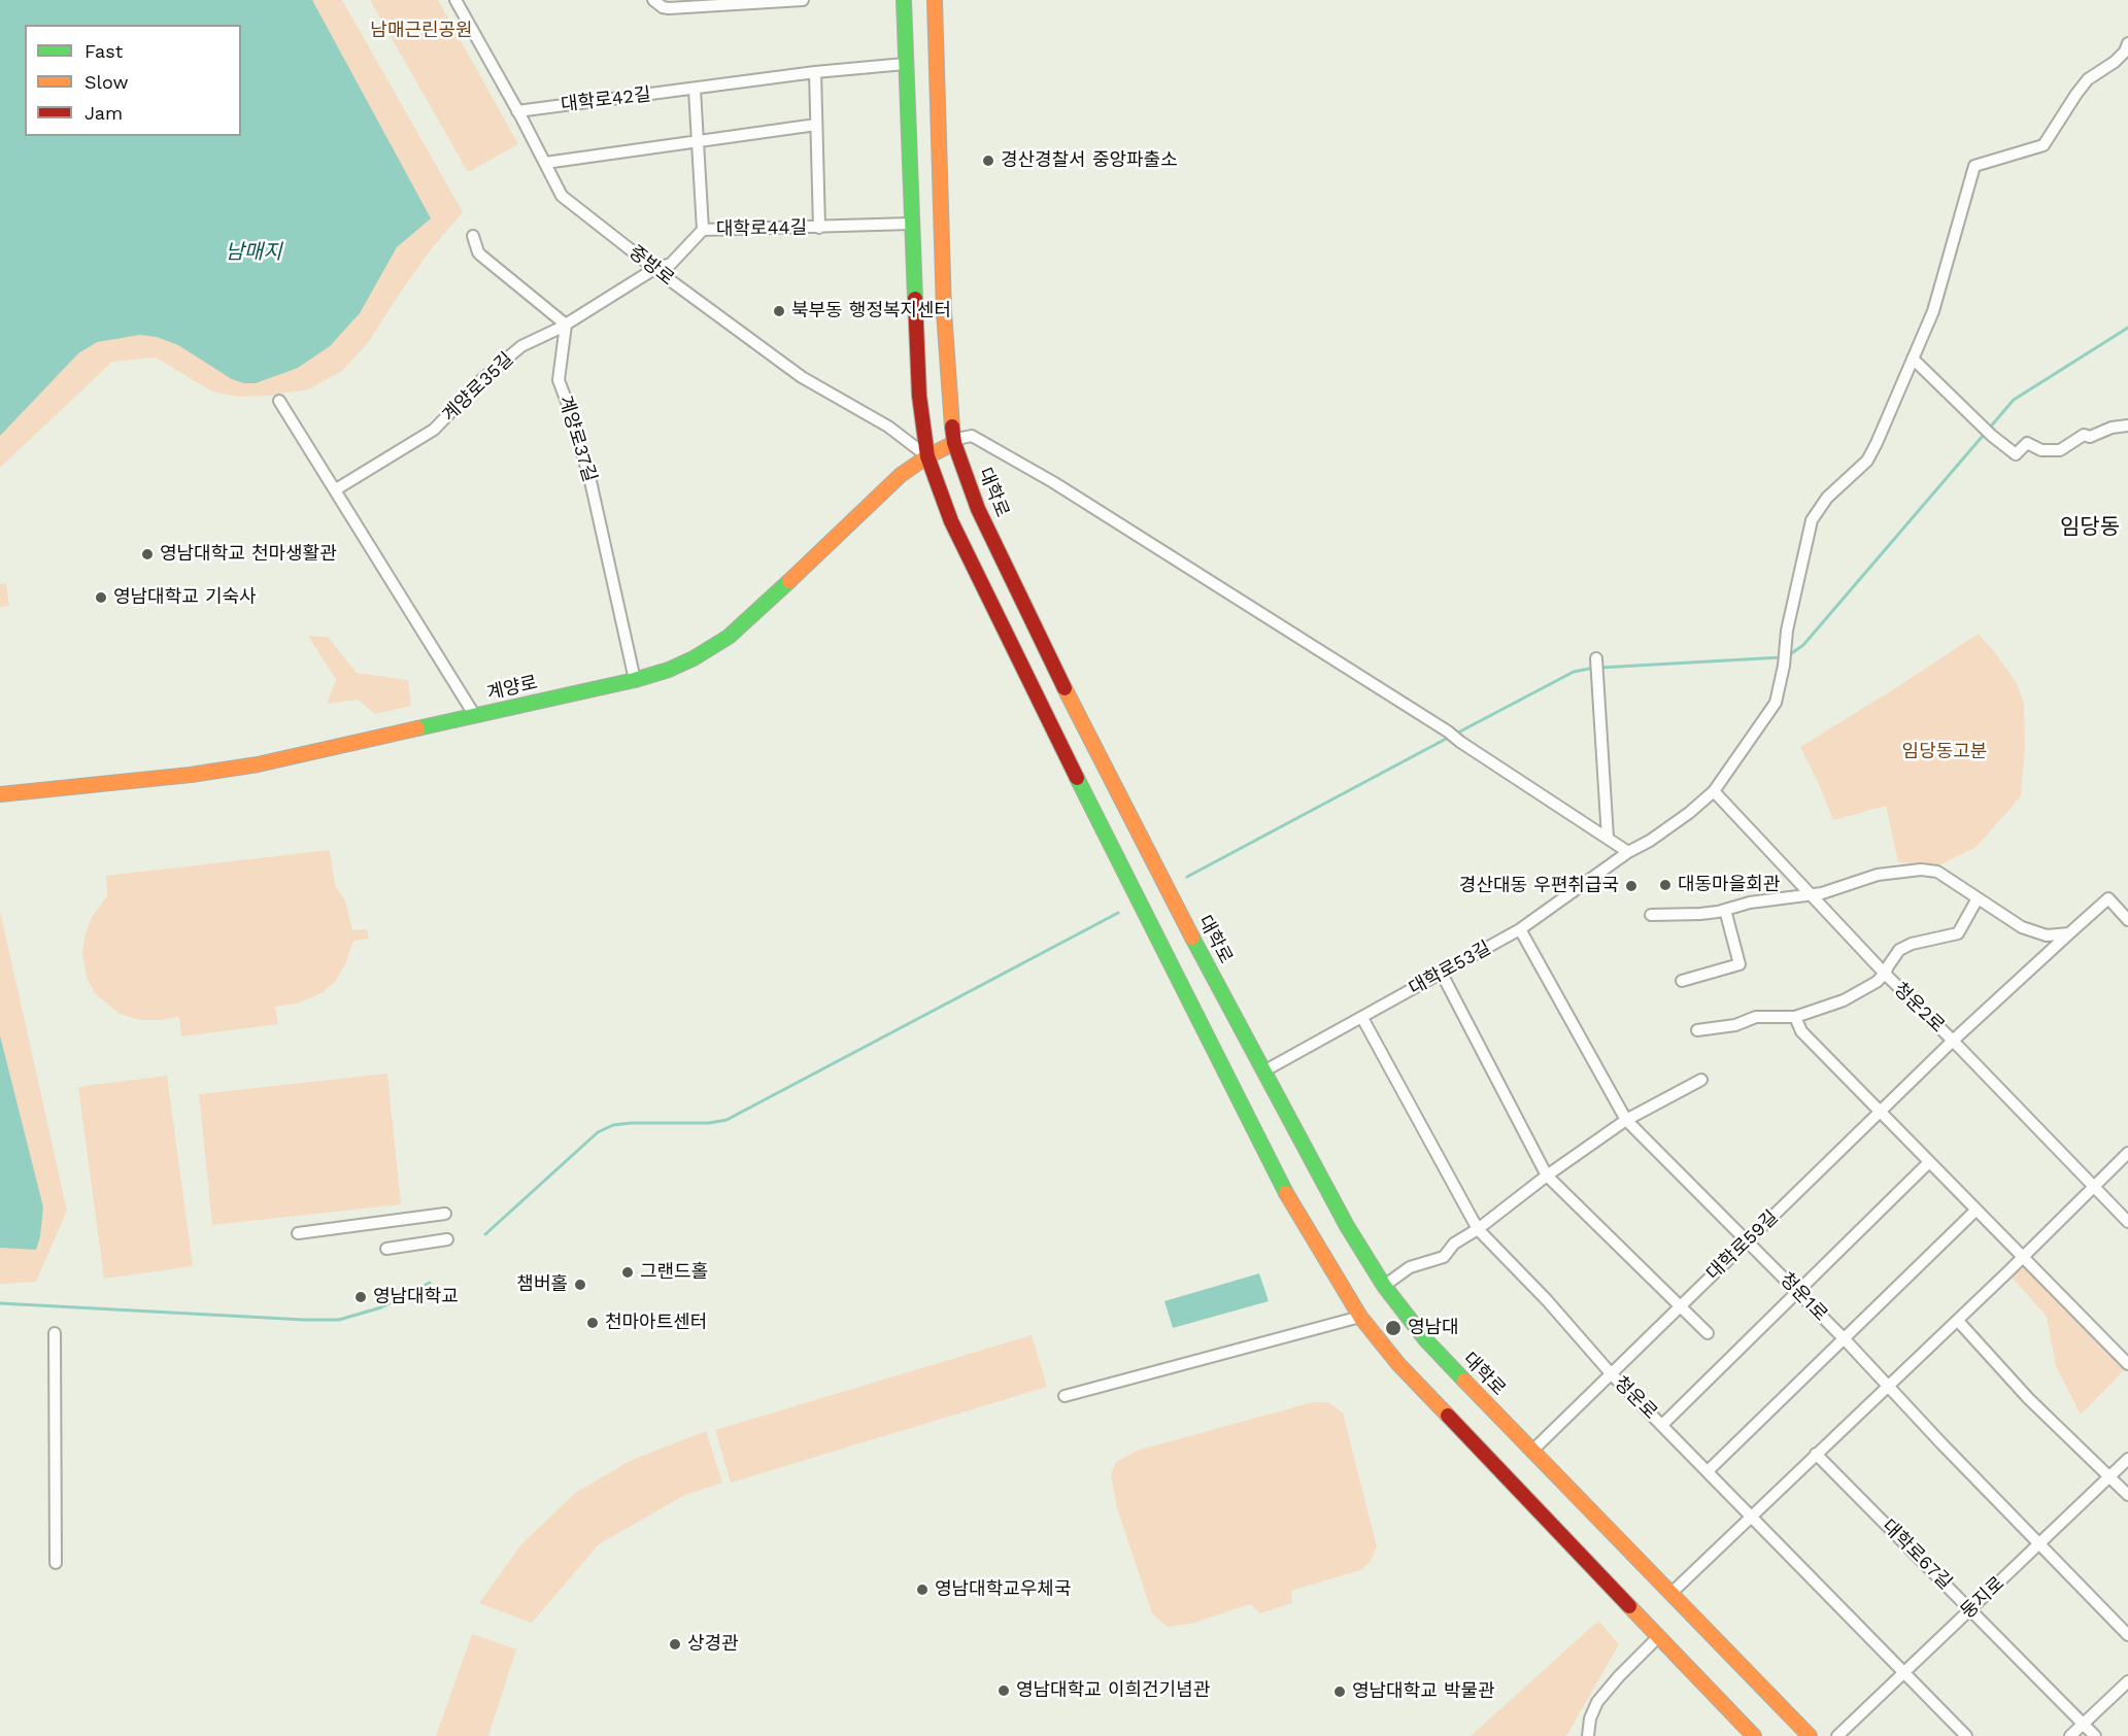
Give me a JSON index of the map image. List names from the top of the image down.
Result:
{
  "streets": {
    "main road": ["대학로", "계양로"],
    "street": [
      "대학로42길",
      "대학로44길",
      "중방로",
      "계양로35길",
      "계양로37길",
      "대학로53길",
      "청운2로",
      "대학로59길",
      "청운1로",
      "청운로",
      "대학로67길",
      "둥지로"
    ]
  },
  "crossings": [
    ["대학로42길", "중방로"],
    ["대학로44길", "중방로"],
    ["대학로44길", "계양로35길"],
    ["중방로", "계양로35길"],
    ["중방로", "계양로"],
    ["계양로35길", "계양로37길"],
    ["계양로37길", "계양로"],
    ["대학로", "계양로"],
    ["대학로", "대학로53길"],
    ["대학로", "대학로59길"],
    ["대학로53길", "청운2로"],
    ["대학로53길", "청운1로"],
    ["대학로53길", "청운로"],
    ["청운2로", "대학로59길"],
    ["대학로59길", "청운1로"],
    ["대학로59길", "청운로"],
    ["청운1로", "둥지로"],
    ["청운로", "둥지로"],
    ["대학로67길", "둥지로"]
  ],
  "districts": ["임당동"],
  "water": ["남매지"],
  "parks": ["남매근린공원", "임당동고분"],
  "places": [
    "경산경찰서 중앙파출소",
    "북부동 행정복지센터",
    "영남대학교 천마생활관",
    "영남대학교 기숙사",
    "대동마을회관",
    "경산대동 우편취급국",
    "그랜드홀",
    "챔버홀",
    "영남대학교",
    "천마아트센터",
    "영남대",
    "영남대학교우체국",
    "상경관",
    "영남대학교 이희건기념관",
    "영남대학교 박물관"
  ],
  "legend": ["Fast", "Slow", "Jam"]
}
